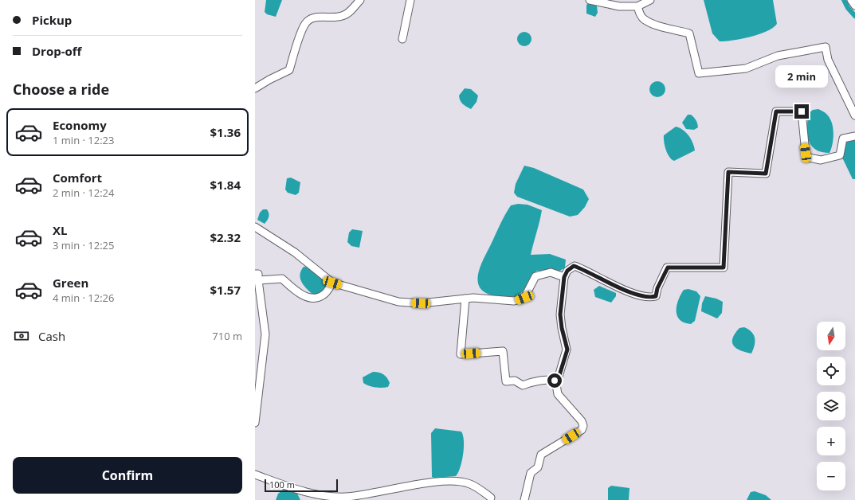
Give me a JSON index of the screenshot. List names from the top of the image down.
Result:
{
  "scale_bar": "100 m",
  "north": "bottom",
  "page": {
    "banner": ["Pickup", "Drop-off"],
    "bubble": "2 min",
    "heading": "Choose a ride",
    "list": [
      {
        "name": "Economy",
        "note": "1 min · 12:23",
        "value": "$1.36"
      },
      {
        "name": "Comfort",
        "note": "2 min · 12:24",
        "value": "$1.84"
      },
      {
        "name": "XL",
        "note": "3 min · 12:25",
        "value": "$2.32"
      },
      {
        "name": "Green",
        "note": "4 min · 12:26",
        "value": "$1.57"
      }
    ],
    "pay": ["Cash", "710 m"],
    "map_buttons": ["+", "−"],
    "buttons": "Confirm",
    "scale": "100 m"
  }
}
